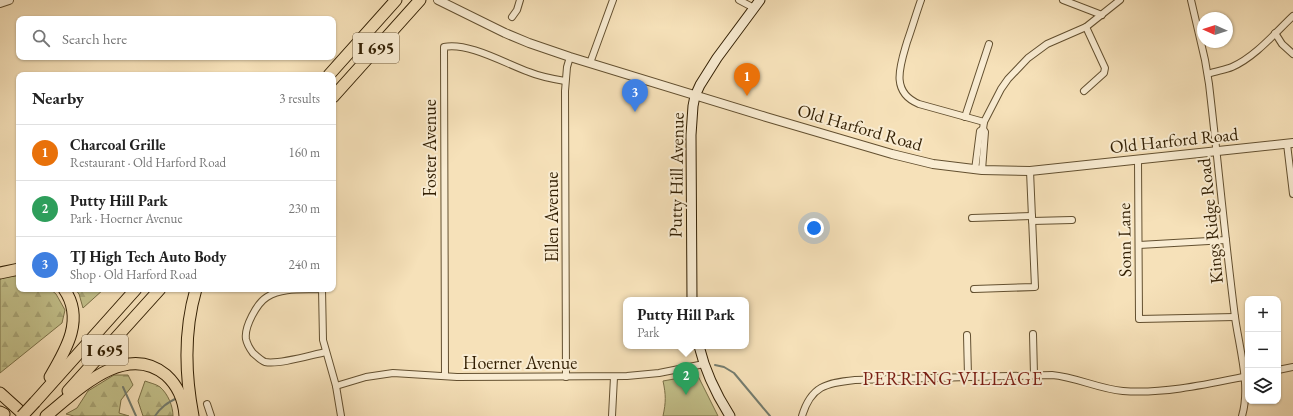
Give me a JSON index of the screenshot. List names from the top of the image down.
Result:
{
  "streets": {
    "highway": ["I 695"],
    "main road": ["Putty Hill Avenue"],
    "street": [
      "Old Harford Road",
      "Foster Avenue",
      "Ellen Avenue",
      "Kings Ridge Road",
      "Sonn Lane",
      "Hoerner Avenue"
    ]
  },
  "crossings": [
    ["Old Harford Road", "Putty Hill Avenue"],
    ["Old Harford Road", "Ellen Avenue"],
    ["Old Harford Road", "Kings Ridge Road"],
    ["Old Harford Road", "Sonn Lane"],
    ["Foster Avenue", "Ellen Avenue"],
    ["Foster Avenue", "Hoerner Avenue"],
    ["Ellen Avenue", "Hoerner Avenue"],
    ["Kings Ridge Road", "Sonn Lane"]
  ],
  "districts": ["PERRING VILLAGE"],
  "north": "left",
  "page": {
    "search": "Search here",
    "pins": ["1", "3", "2"],
    "heading": ["Nearby", "3 results"],
    "list": [
      {
        "mark": "1",
        "name": "Charcoal Grille",
        "note": "Restaurant · Old Harford Road",
        "value": "160 m"
      },
      {
        "mark": "2",
        "name": "Putty Hill Park",
        "note": "Park · Hoerner Avenue",
        "value": "230 m"
      },
      {
        "mark": "3",
        "name": "TJ High Tech Auto Body",
        "note": "Shop · Old Harford Road",
        "value": "240 m"
      }
    ],
    "map_buttons": ["+", "−"],
    "popup": ["Putty Hill Park", "Park"]
  }
}
